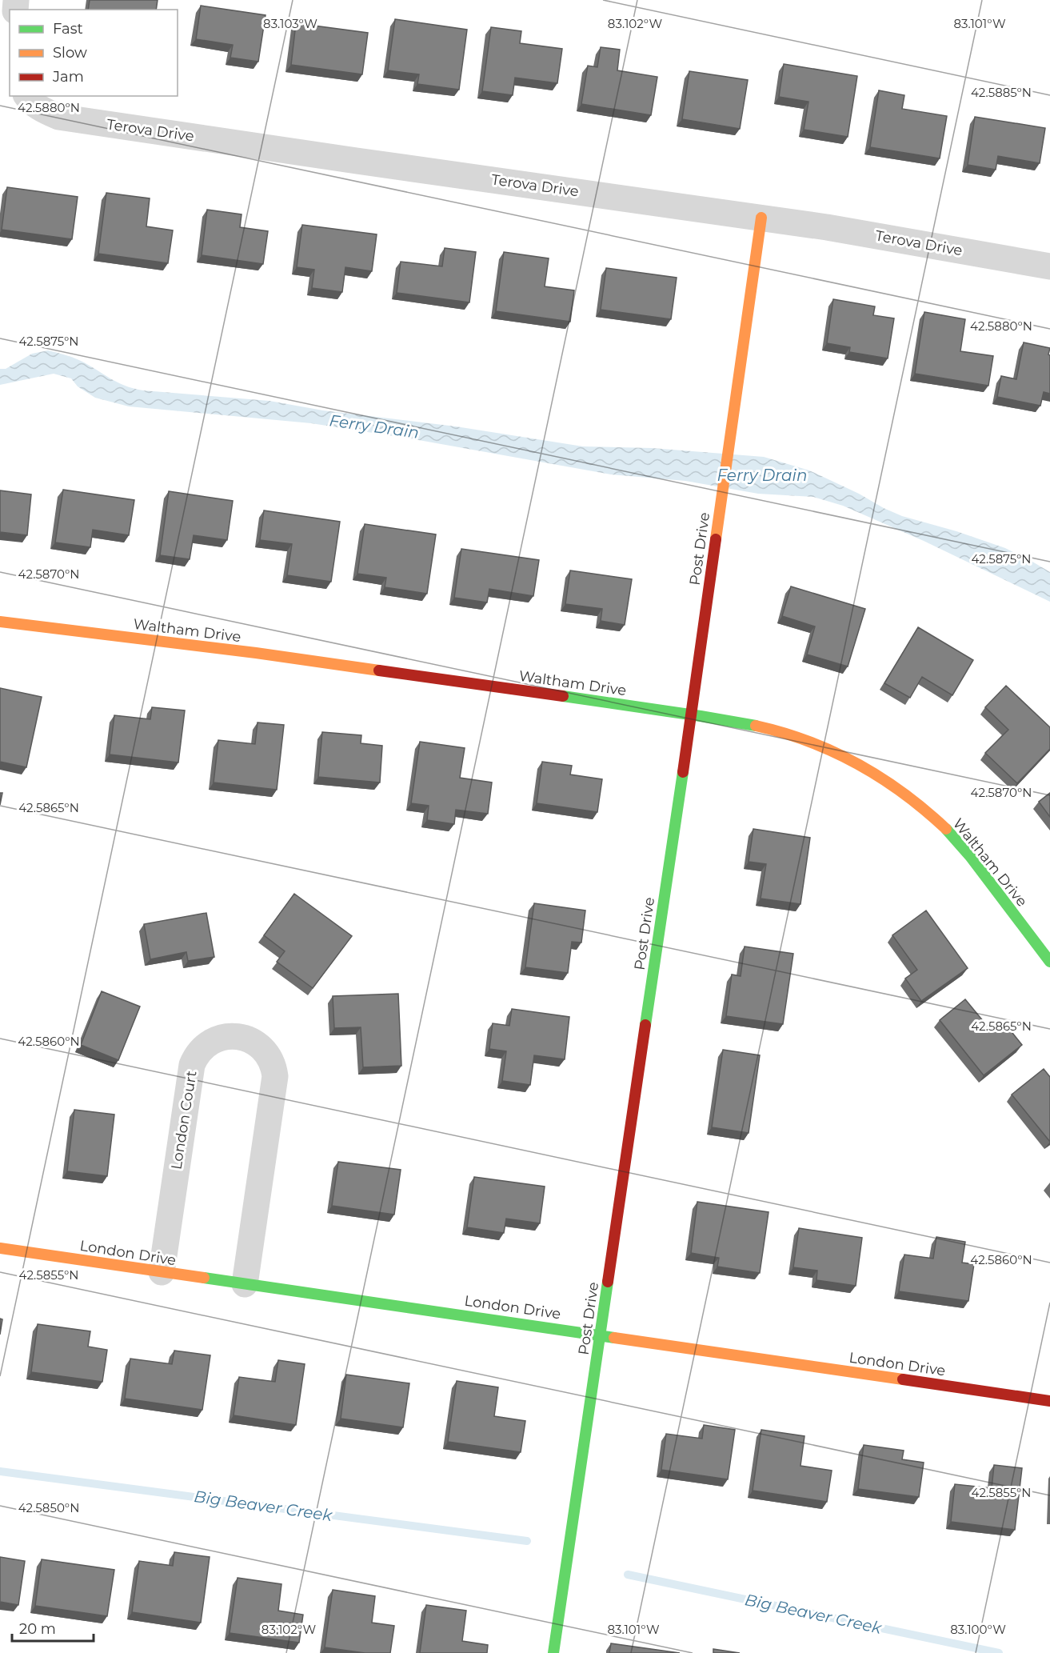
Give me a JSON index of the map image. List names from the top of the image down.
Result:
{
  "streets": {
    "street": [
      "Terova Drive",
      "Post Drive",
      "Waltham Drive",
      "London Court",
      "London Drive"
    ]
  },
  "crossings": [
    ["Terova Drive", "Post Drive"],
    ["Post Drive", "Waltham Drive"],
    ["Post Drive", "London Drive"],
    ["London Court", "London Drive"]
  ],
  "water": ["Ferry Drain", "Big Beaver Creek"],
  "legend": ["Fast", "Slow", "Jam"],
  "scale_bar": "20 m",
  "coordinates": [
    "83.103°W",
    "83.102°W",
    "83.101°W",
    "42.5885°N",
    "42.5880°N",
    "42.5875°N",
    "42.5870°N",
    "42.5865°N",
    "42.5860°N",
    "42.5855°N",
    "42.5850°N",
    "83.100°W"
  ]
}
